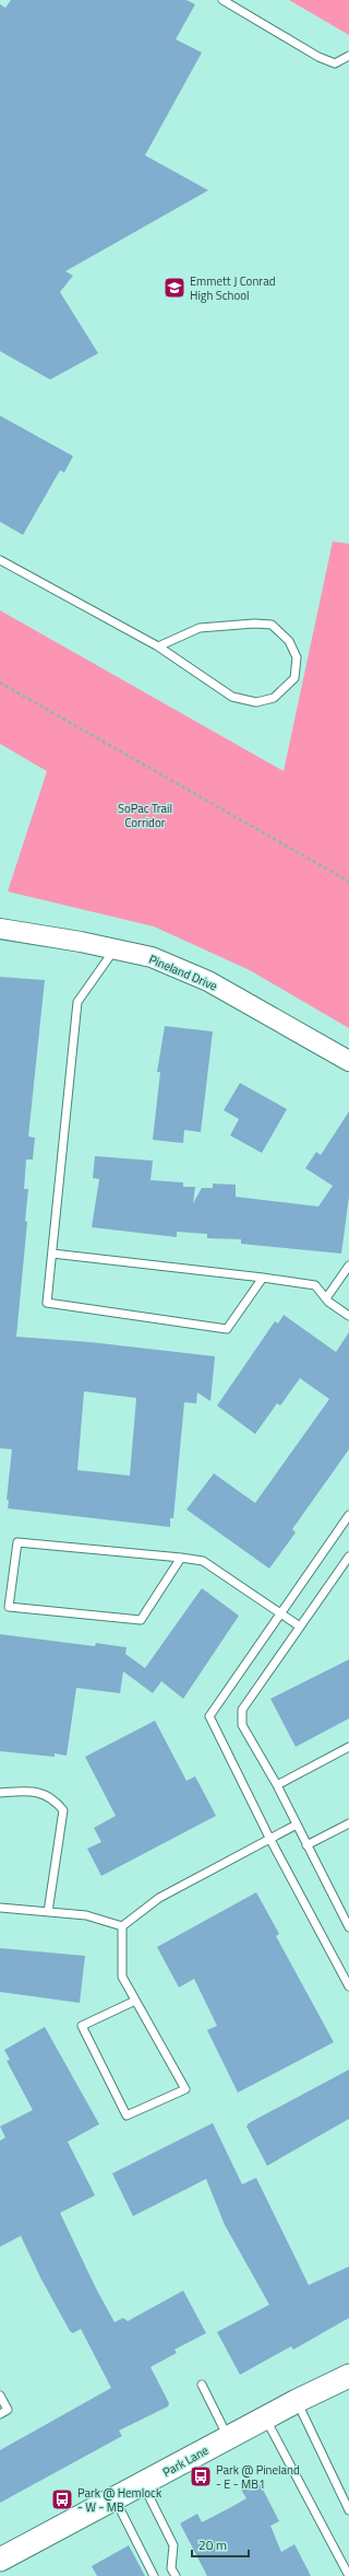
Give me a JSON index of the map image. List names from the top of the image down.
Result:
{
  "streets": {
    "main road": ["Park Lane"],
    "street": ["Pineland Drive"]
  },
  "parks": ["SoPac Trail Corridor"],
  "places": {
    "school or university": ["Emmett J Conrad High School"],
    "bus stop": ["Park @ Pineland - E - MB1", "Park @ Hemlock - W - MB"]
  },
  "scale_bar": "20 m"
}
